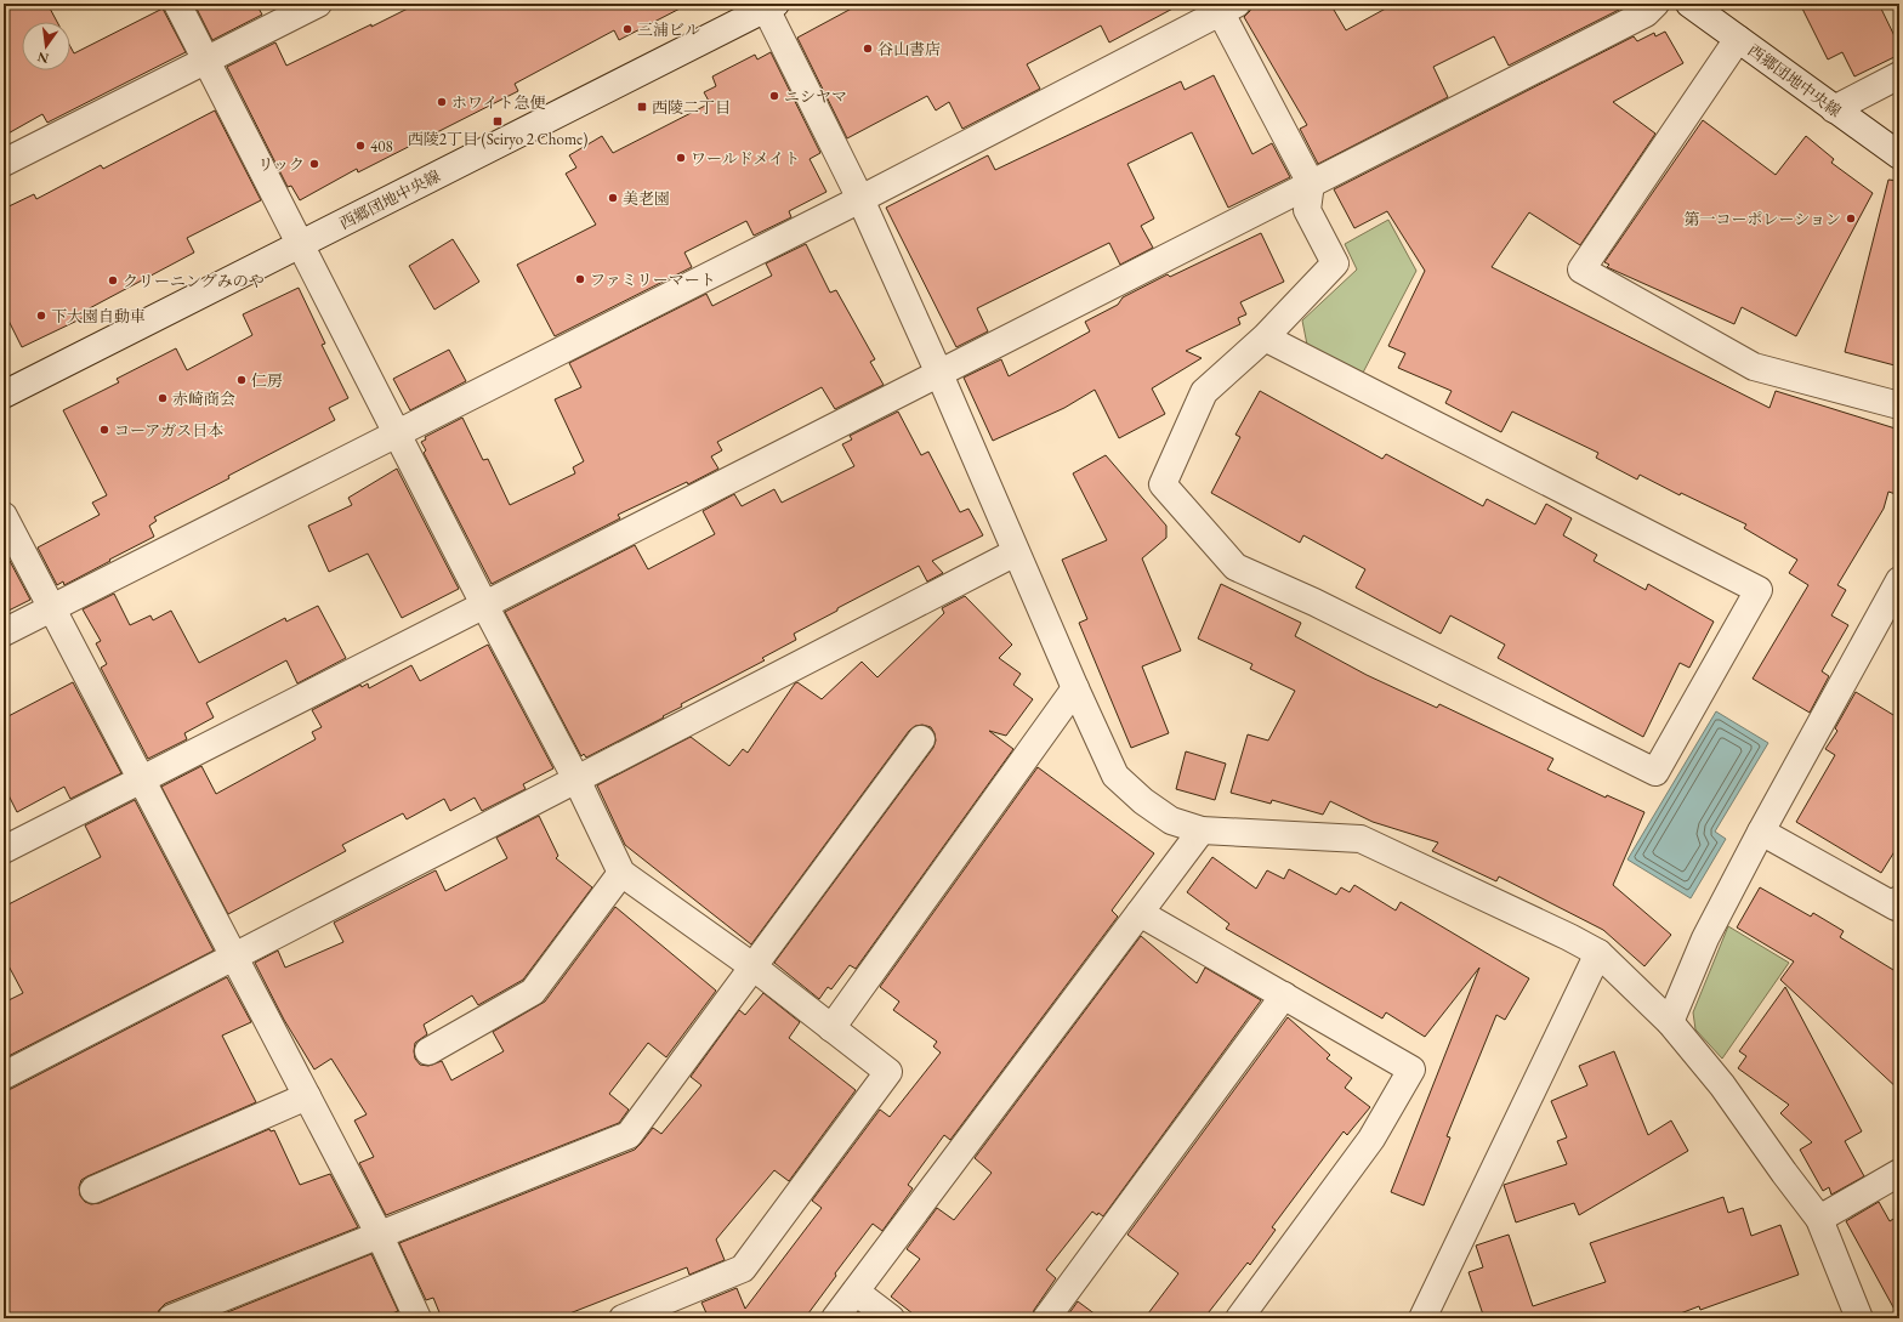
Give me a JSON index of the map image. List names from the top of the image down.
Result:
{
  "streets": {
    "street": ["西郷団地中央線"]
  },
  "places": {
    "other": [
      "三浦ビル",
      "谷山書店",
      "ニシヤマ",
      "ホワイト急便",
      "408",
      "ワールドメイト",
      "リック",
      "美老園",
      "第一コーポレーション",
      "ファミリーマート",
      "クリーニングみのや",
      "下大園自動車",
      "仁房",
      "赤崎商会",
      "コーアガス日本"
    ],
    "transit": ["西陵二丁目", "西陵2丁目 (Seiryo 2 Chome)"]
  },
  "north": "bottom"
}
